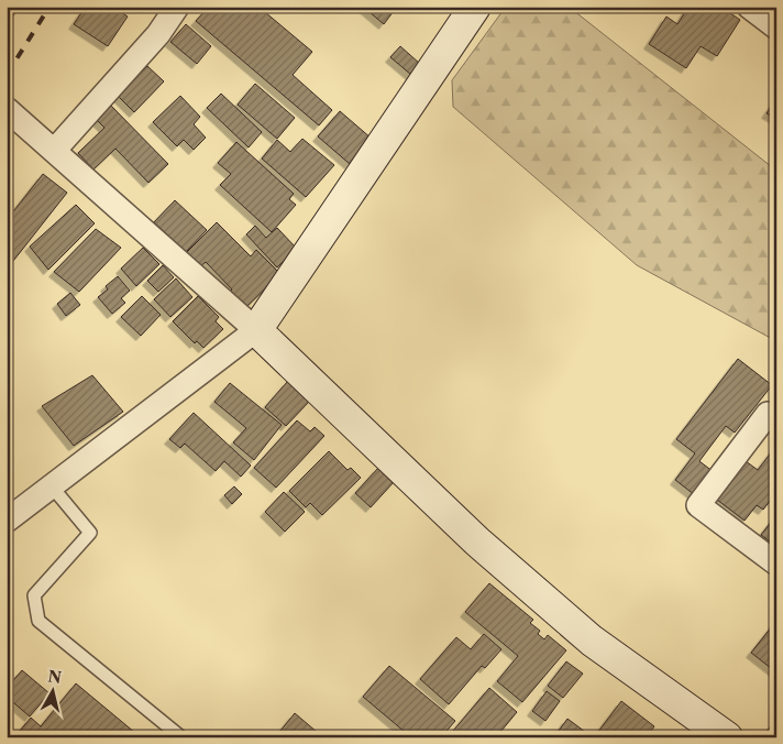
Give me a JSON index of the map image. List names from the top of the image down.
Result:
{
  "north": "top"
}
